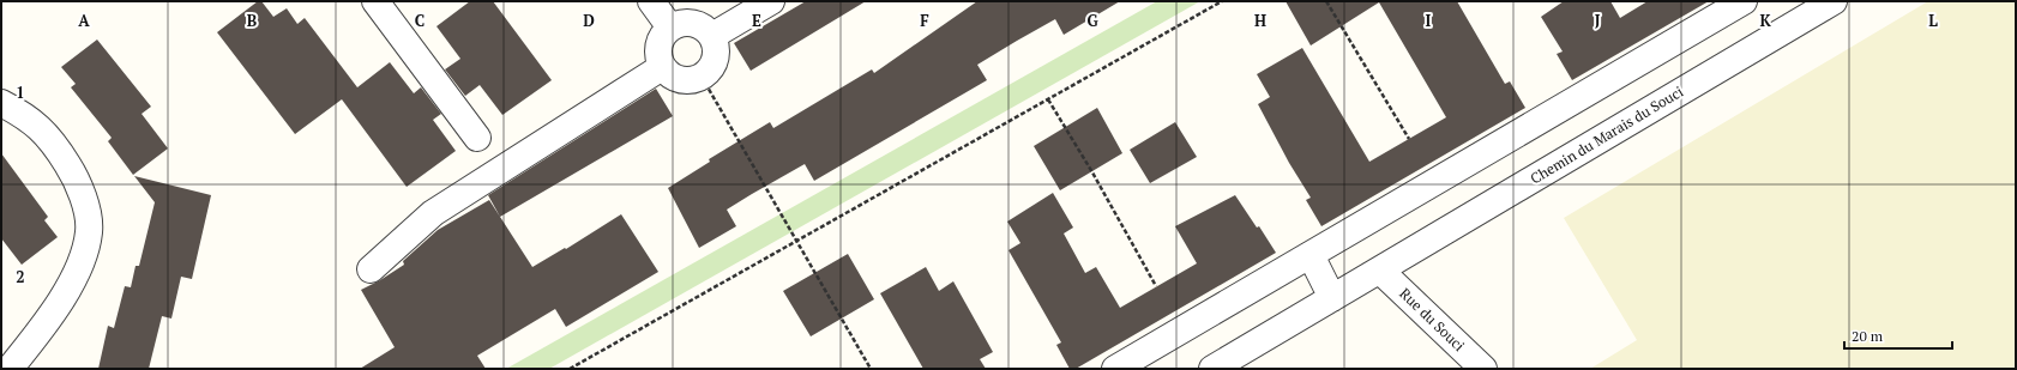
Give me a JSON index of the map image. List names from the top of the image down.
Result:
{
  "streets": {
    "street": ["Chemin du Marais du Souci", "Rue du Souci"]
  },
  "crossings": [
    ["Chemin du Marais du Souci", "Rue du Souci"]
  ],
  "scale_bar": "20 m",
  "grid": {
    "columns": [
      "A",
      "B",
      "C",
      "D",
      "E",
      "F",
      "G",
      "H",
      "I",
      "J",
      "K",
      "L"
    ],
    "rows": ["1", "2"]
  }
}
